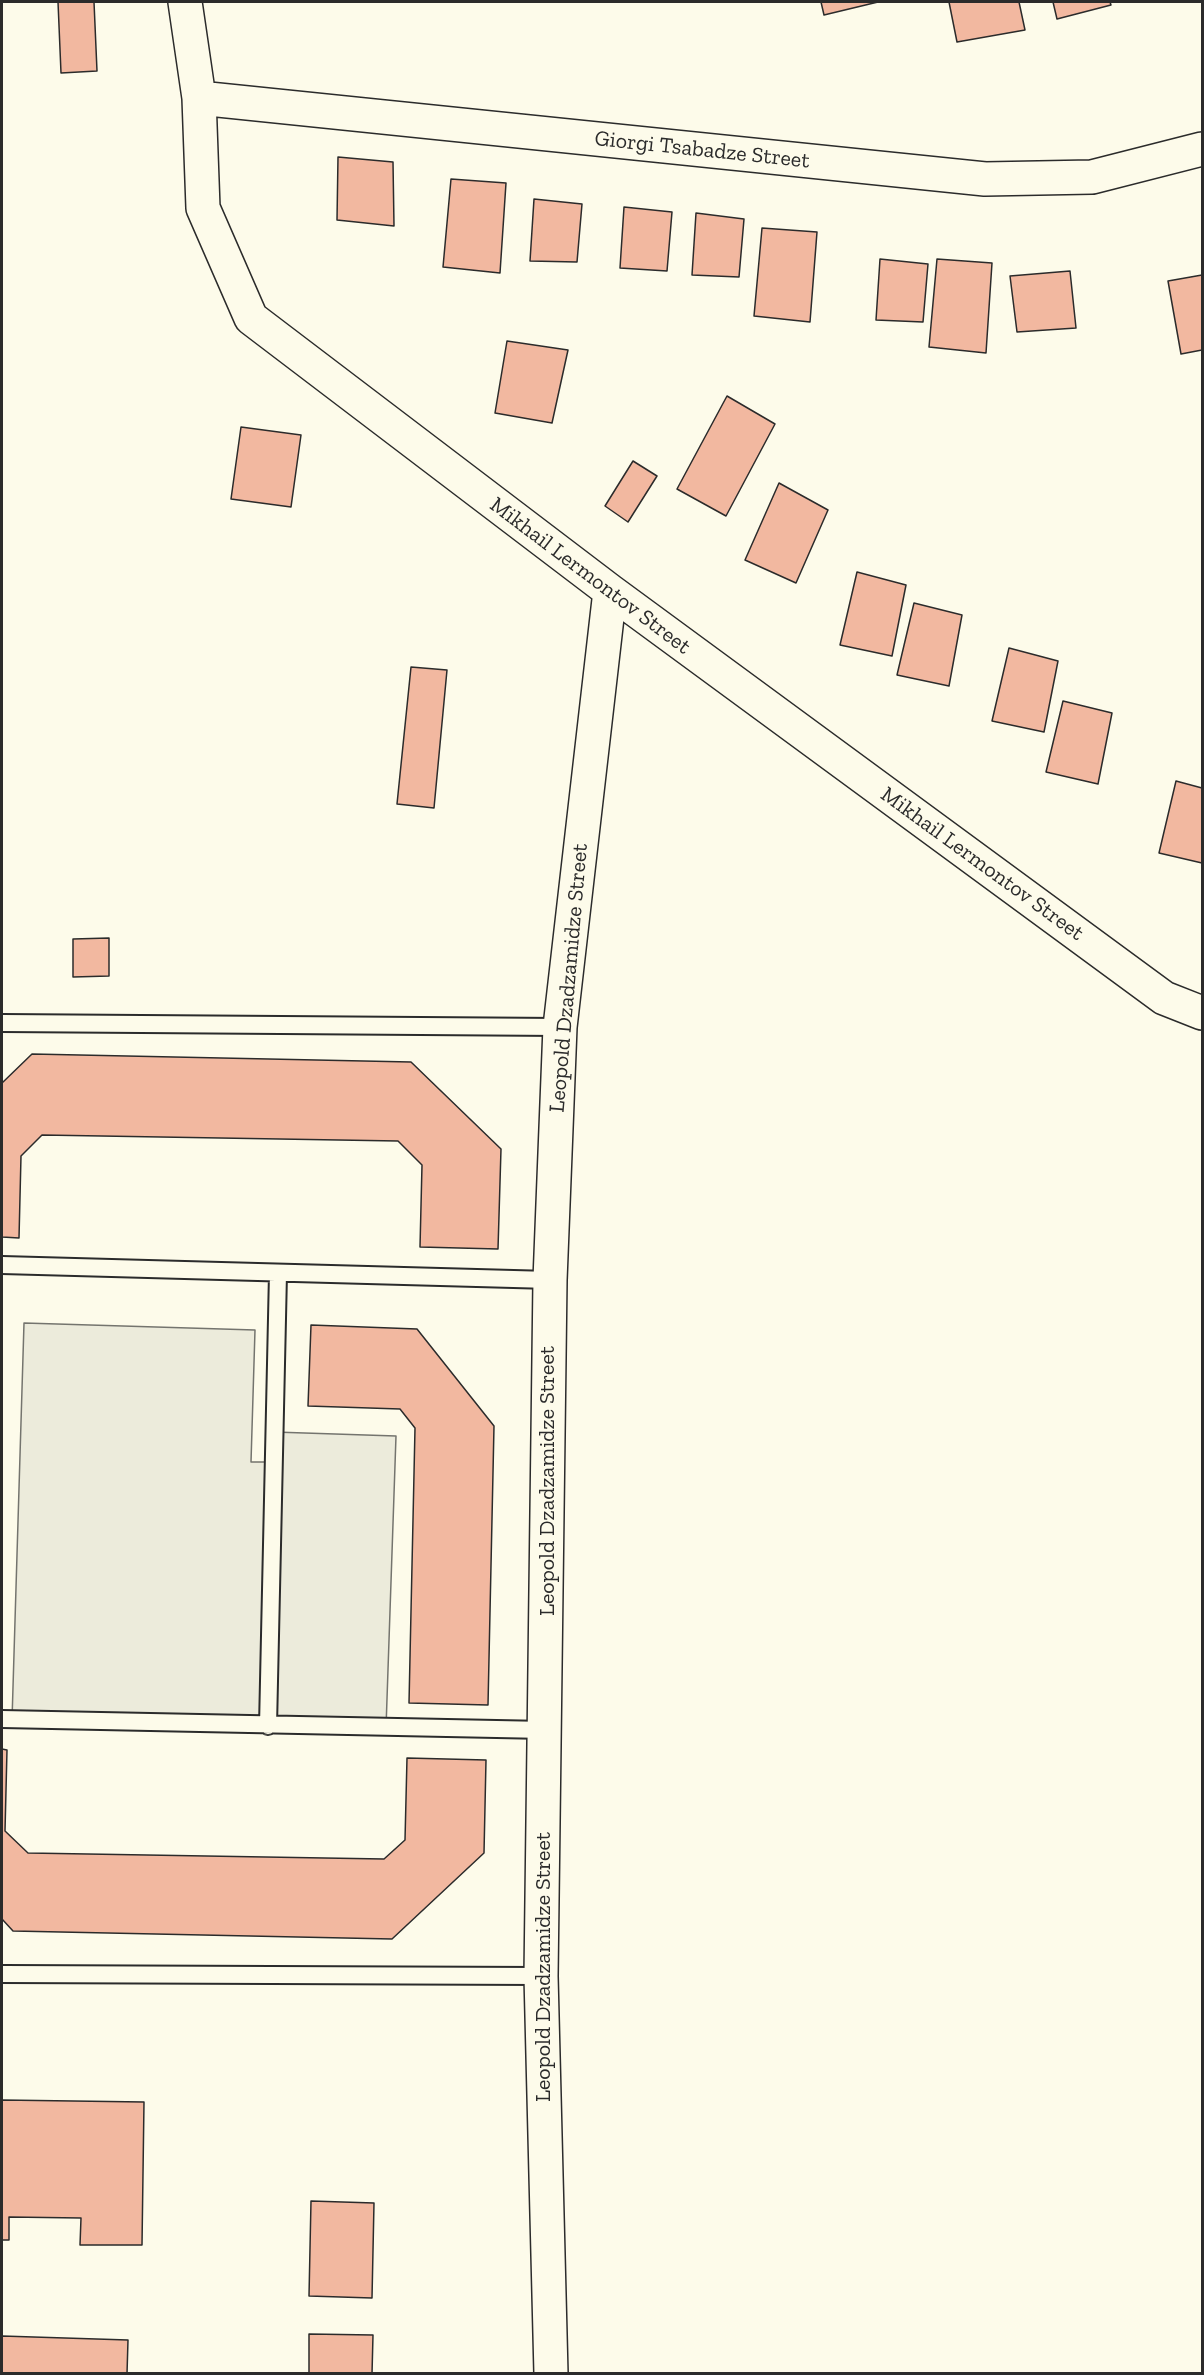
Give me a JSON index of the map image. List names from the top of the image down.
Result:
{
  "streets": {
    "street": ["Giorgi Tsabadze Street", "Mikhail Lermontov Street", "Leopold Dzadzamidze Street"]
  },
  "crossings": [
    ["Giorgi Tsabadze Street", "Mikhail Lermontov Street"],
    ["Mikhail Lermontov Street", "Leopold Dzadzamidze Street"]
  ]
}
